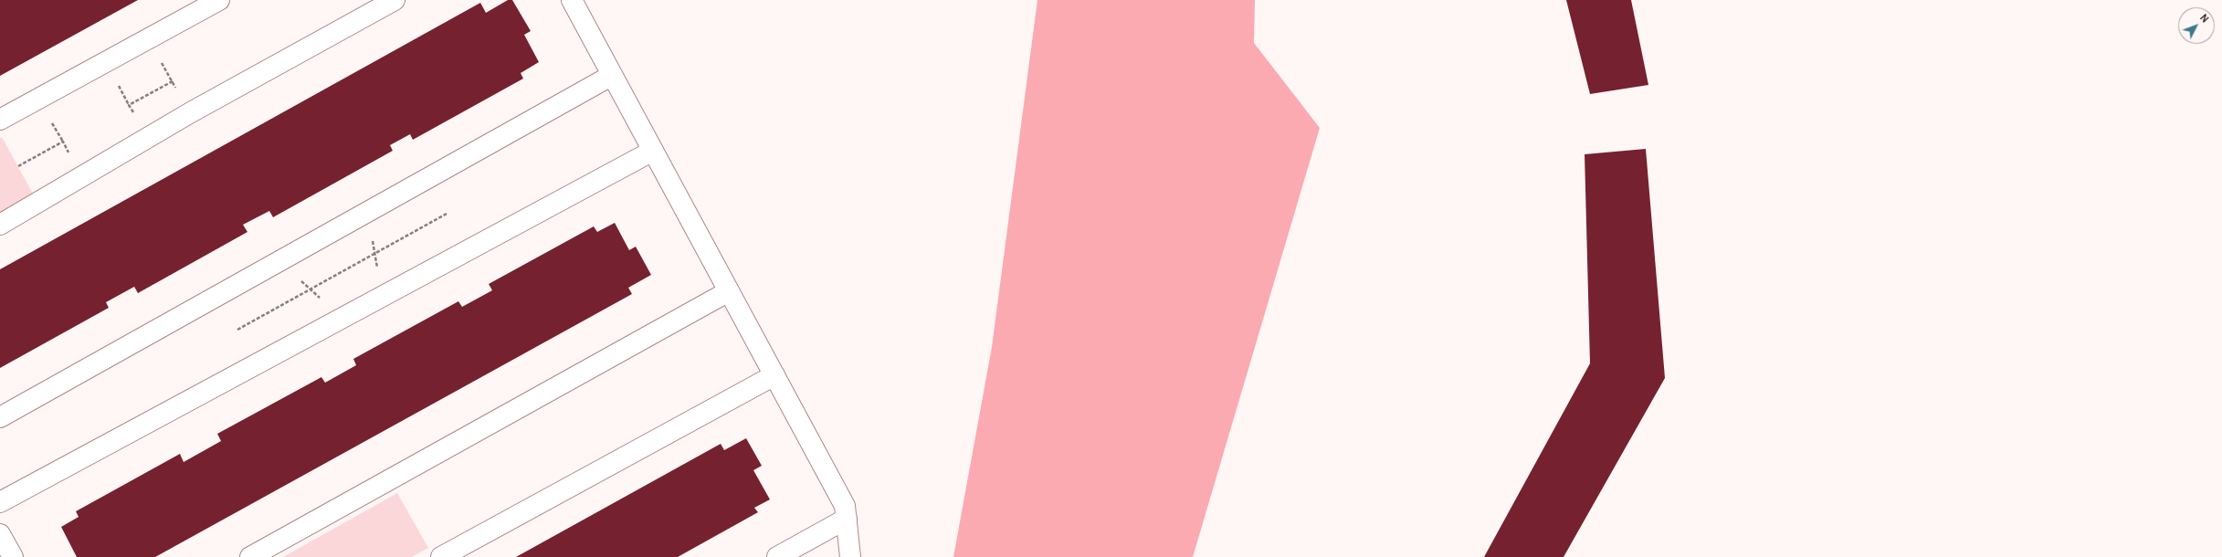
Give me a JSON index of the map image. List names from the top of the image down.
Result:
{
  "north": "top right"
}
